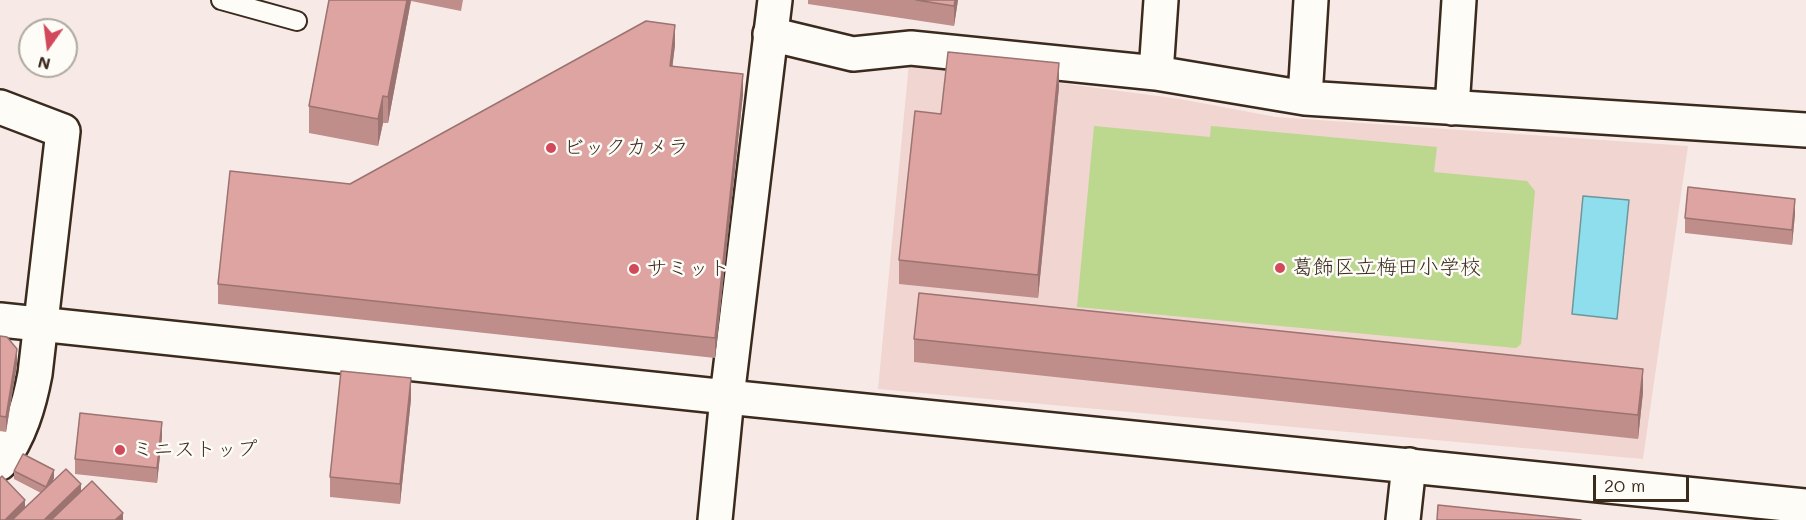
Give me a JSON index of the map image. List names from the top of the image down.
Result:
{
  "places": [
    "ビックカメラ",
    "葛飾区立梅田小学校",
    "サミット",
    "ミニストップ"
  ],
  "scale_bar": "20 m",
  "north": "bottom"
}
